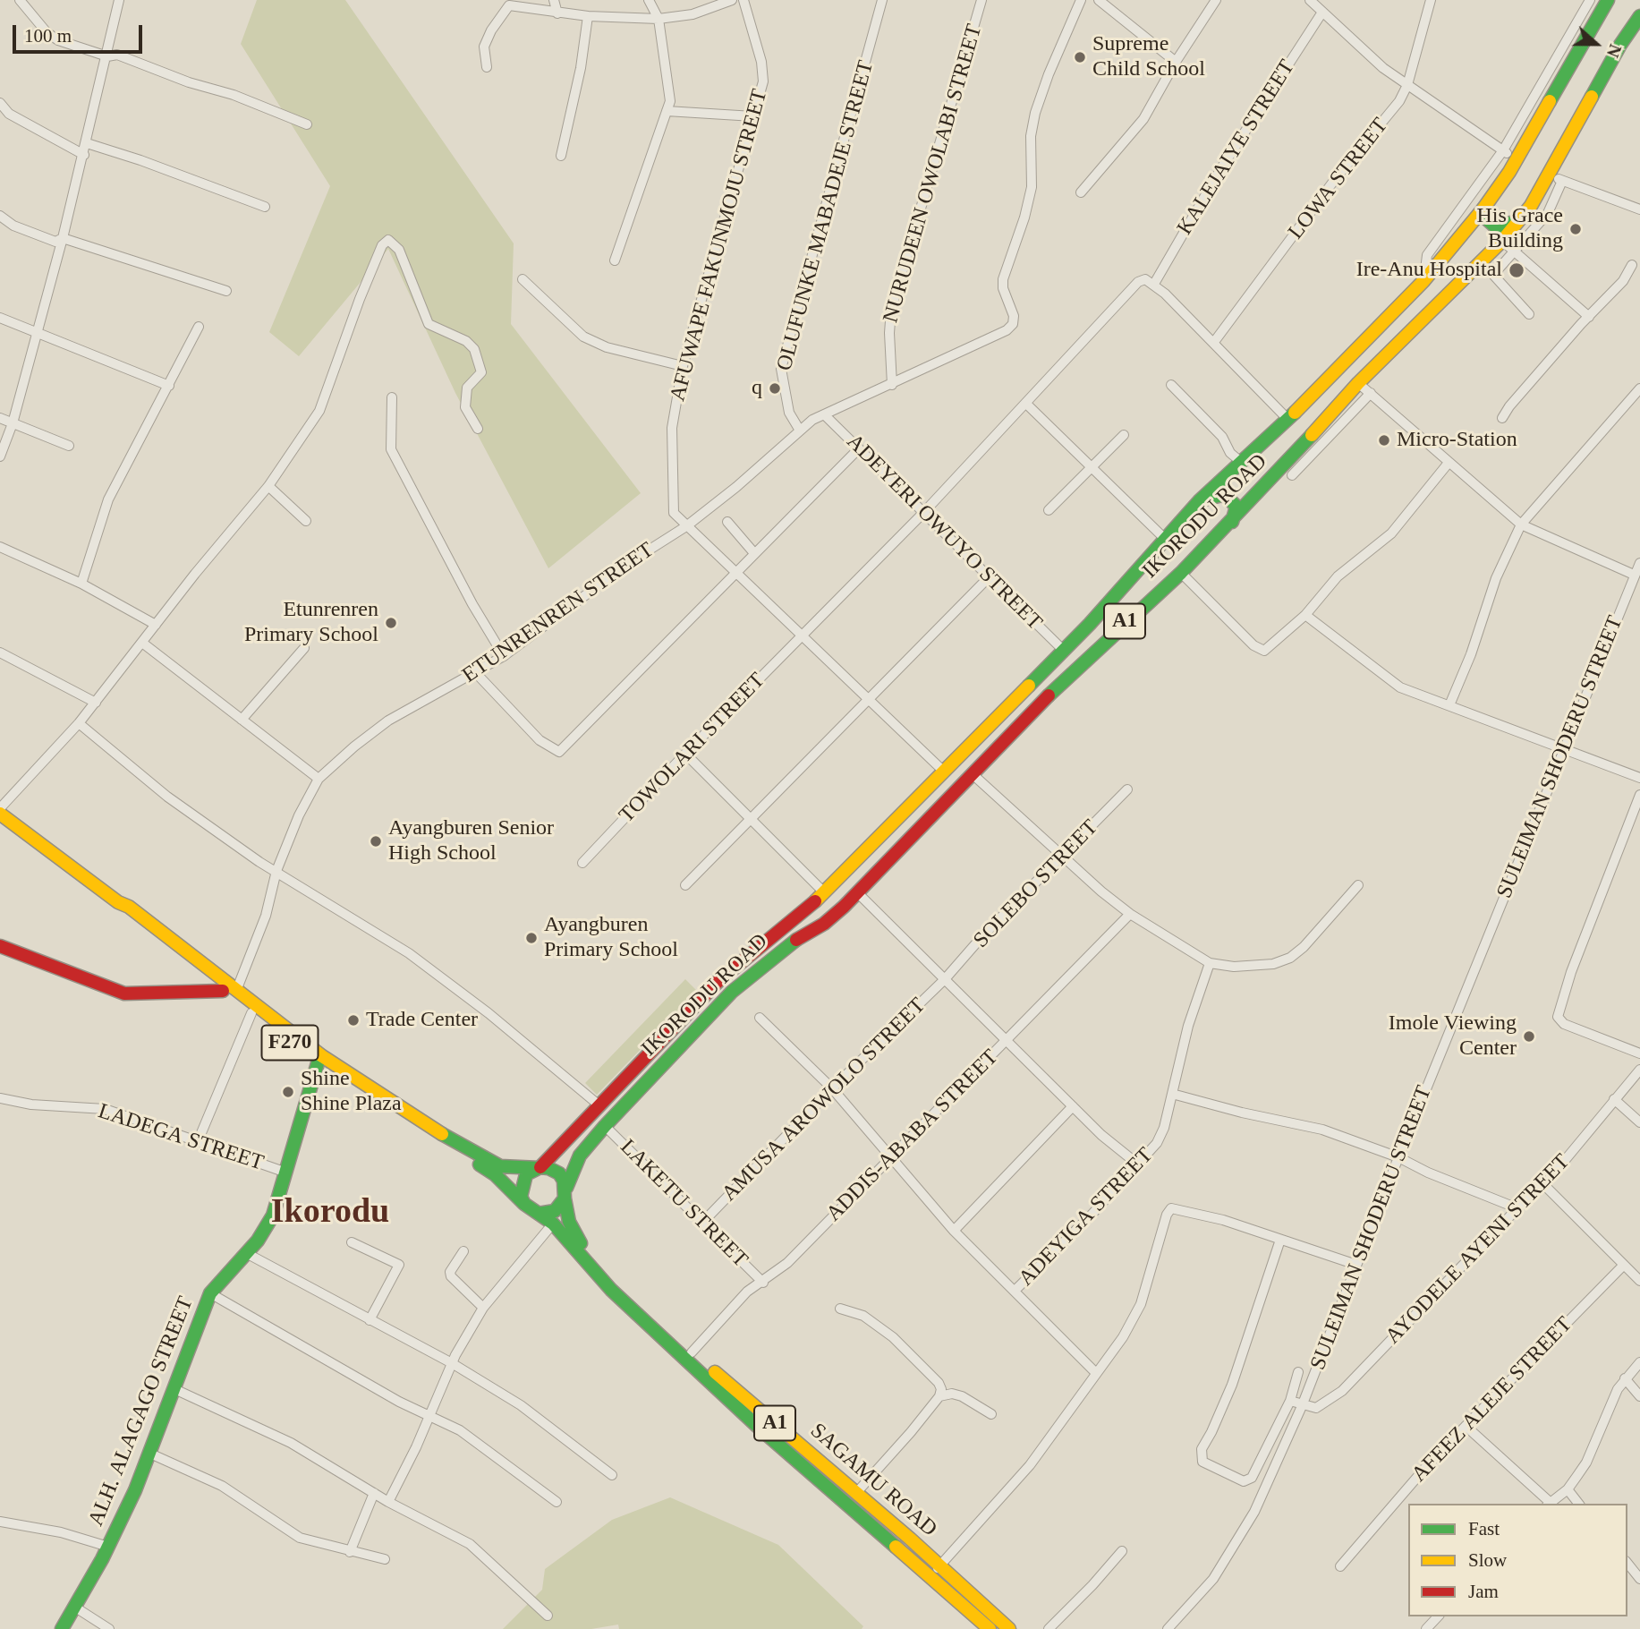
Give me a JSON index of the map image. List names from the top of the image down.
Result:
{
  "streets": {
    "main road": [
      "IKORODU ROAD",
      "A1",
      "F270",
      "ALH. ALAGAGO STREET",
      "SAGAMU ROAD"
    ],
    "street": [
      "KALEJAIYE STREET",
      "NURUDEEN OWOLABI STREET",
      "LOWA STREET",
      "OLUFUNKE MABADEJE STREET",
      "AFUWAPE FAKUNMOJU STREET",
      "ADEYERI OWUYO STREET",
      "ETUNRENREN STREET",
      "TOWOLARI STREET",
      "SULEIMAN SHODERU STREET",
      "SOLEBO STREET",
      "AMUSA AROWOLO STREET",
      "ADDIS-ABABA STREET",
      "LADEGA STREET",
      "LAKETU STREET",
      "ADEYIGA STREET",
      "AYODELE AYENI STREET",
      "AFEEZ ALEJE STREET"
    ]
  },
  "crossings": [
    ["KALEJAIYE STREET", "TOWOLARI STREET"],
    ["NURUDEEN OWOLABI STREET", "ETUNRENREN STREET"],
    ["OLUFUNKE MABADEJE STREET", "ETUNRENREN STREET"],
    ["AFUWAPE FAKUNMOJU STREET", "ETUNRENREN STREET"],
    ["IKORODU ROAD", "ADEYERI OWUYO STREET"],
    ["IKORODU ROAD", "F270"],
    ["IKORODU ROAD", "LAKETU STREET"],
    ["IKORODU ROAD", "SAGAMU ROAD"],
    ["ADEYERI OWUYO STREET", "ETUNRENREN STREET"],
    ["ADEYERI OWUYO STREET", "TOWOLARI STREET"],
    ["ETUNRENREN STREET", "F270"],
    ["SULEIMAN SHODERU STREET", "AYODELE AYENI STREET"],
    ["SOLEBO STREET", "AMUSA AROWOLO STREET"],
    ["F270", "ALH. ALAGAGO STREET"],
    ["F270", "SAGAMU ROAD"],
    ["AMUSA AROWOLO STREET", "LAKETU STREET"],
    ["ADDIS-ABABA STREET", "LAKETU STREET"],
    ["ADDIS-ABABA STREET", "SAGAMU ROAD"],
    ["LADEGA STREET", "ALH. ALAGAGO STREET"]
  ],
  "districts": ["Ikorodu"],
  "places": [
    "Supreme Child School",
    "His Grace Building",
    "Ire-Anu Hospital",
    "q",
    "Micro-Station",
    "Etunrenren Primary School",
    "Ayangburen Senior High School",
    "Ayangburen Primary School",
    "Trade Center",
    "Imole Viewing Center",
    "Shine Shine Plaza"
  ],
  "legend": ["Fast", "Slow", "Jam"],
  "scale_bar": "100 m",
  "north": "right"
}
